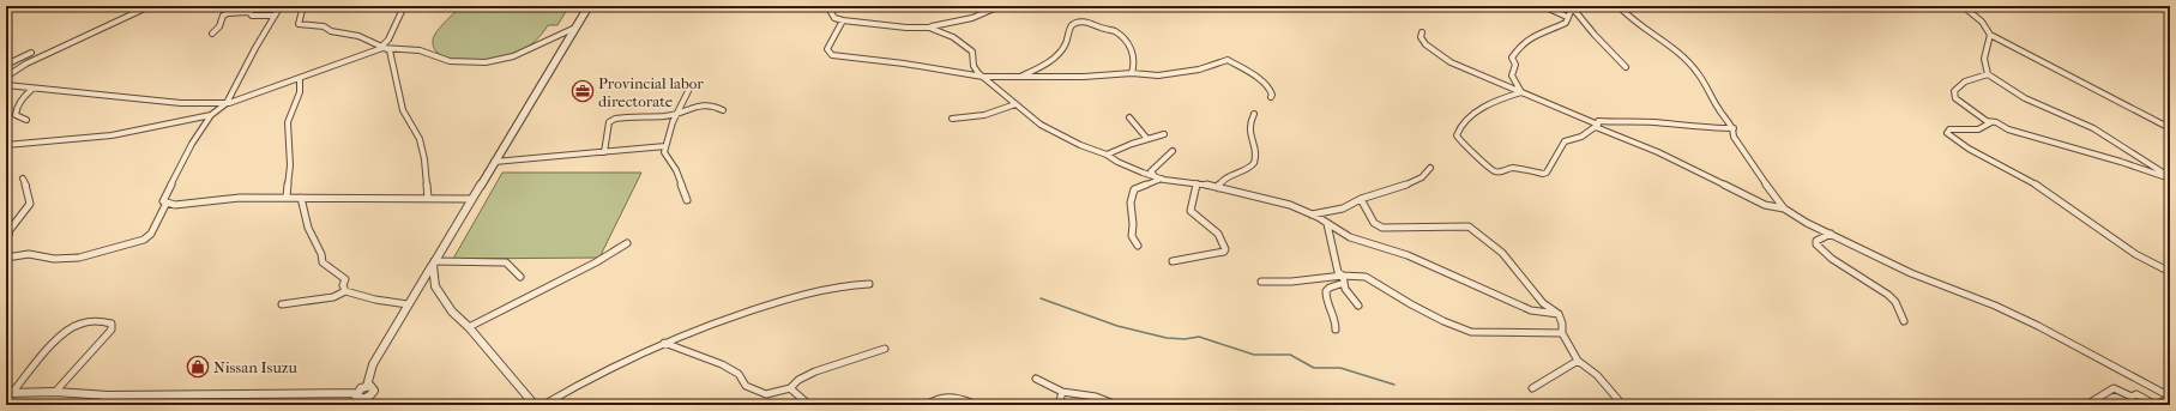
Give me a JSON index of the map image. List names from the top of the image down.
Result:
{
  "places": {
    "office": ["Provincial labor directorate"],
    "shop": ["Nissan Isuzu"]
  }
}
